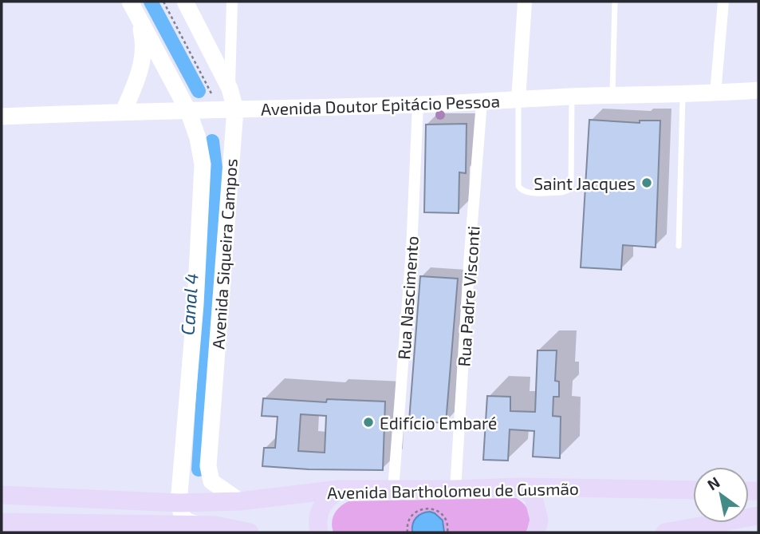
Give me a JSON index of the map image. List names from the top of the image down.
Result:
{
  "streets": {
    "main road": ["Avenida Doutor Epitácio Pessoa", "Avenida Siqueira Campos", "Avenida Bartholomeu de Gusmão"],
    "street": ["Rua Padre Visconti", "Rua Nascimento"]
  },
  "crossings": [
    ["Avenida Doutor Epitácio Pessoa", "Avenida Siqueira Campos"],
    ["Avenida Doutor Epitácio Pessoa", "Rua Padre Visconti"],
    ["Avenida Doutor Epitácio Pessoa", "Rua Nascimento"],
    ["Avenida Siqueira Campos", "Avenida Bartholomeu de Gusmão"],
    ["Rua Padre Visconti", "Avenida Bartholomeu de Gusmão"],
    ["Rua Nascimento", "Avenida Bartholomeu de Gusmão"]
  ],
  "water": ["Canal 4"],
  "places": ["Saint Jacques", "Edifício Embaré"],
  "north": "top left"
}
